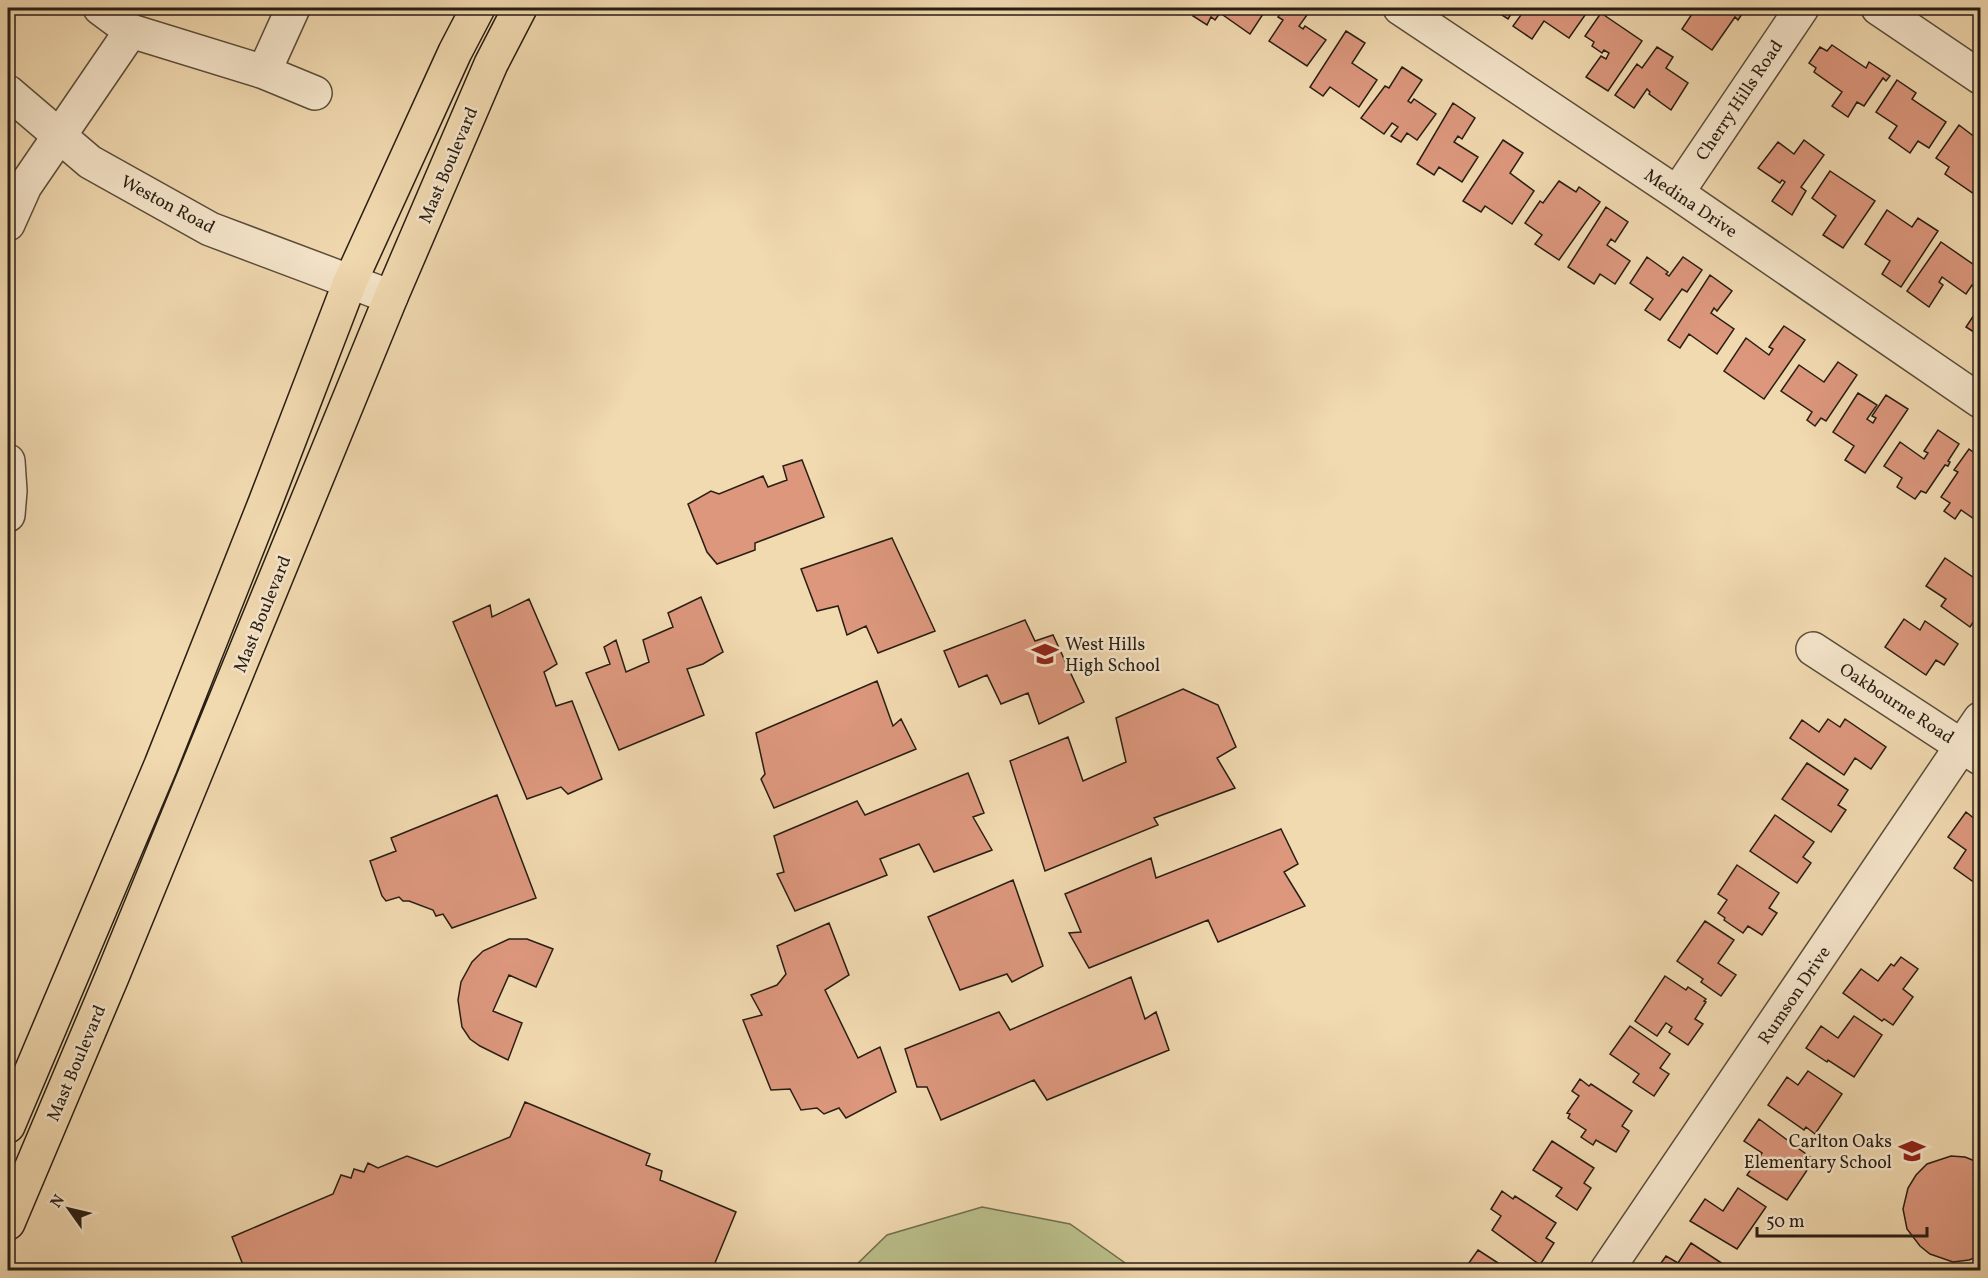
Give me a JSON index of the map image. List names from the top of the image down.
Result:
{
  "streets": {
    "main road": ["Mast Boulevard"],
    "street": [
      "Cherry Hills Road",
      "Medina Drive",
      "Weston Road",
      "Oakbourne Road",
      "Rumson Drive"
    ]
  },
  "crossings": [
    ["Cherry Hills Road", "Medina Drive"],
    ["Mast Boulevard", "Weston Road"],
    ["Oakbourne Road", "Rumson Drive"]
  ],
  "places": {
    "school or university": ["West Hills High School", "Carlton Oaks Elementary School"]
  },
  "scale_bar": "50 m",
  "north": "top left"
}
